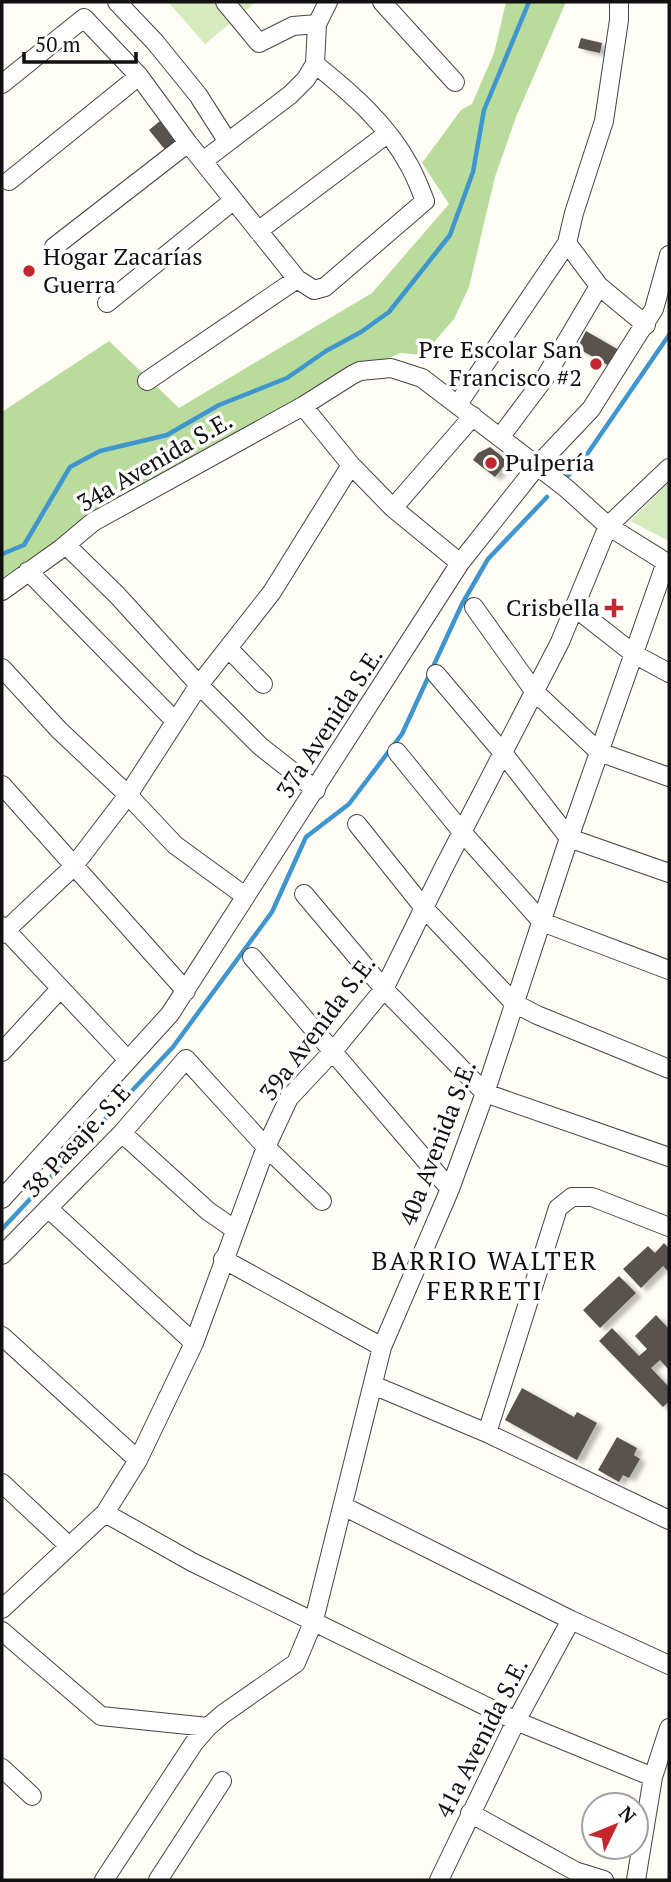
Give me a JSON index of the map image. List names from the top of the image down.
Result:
{
  "streets": {
    "street": [
      "34a Avenida S.E.",
      "37a Avenida S.E.",
      "39a Avenida S.E.",
      "38 Pasaje. S.E",
      "40a Avenida S.E.",
      "41a Avenida S.E."
    ]
  },
  "crossings": [
    ["34a Avenida S.E.", "37a Avenida S.E."],
    ["34a Avenida S.E.", "39a Avenida S.E."],
    ["34a Avenida S.E.", "40a Avenida S.E."],
    ["39a Avenida S.E.", "38 Pasaje. S.E"]
  ],
  "districts": ["BARRIO WALTER FERRETI"],
  "places": {
    "other": ["Hogar Zacarías Guerra", "Pre Escolar San Francisco #2", "Pulpería"],
    "health": ["Crisbella"]
  },
  "scale_bar": "50 m",
  "north": "top right"
}
